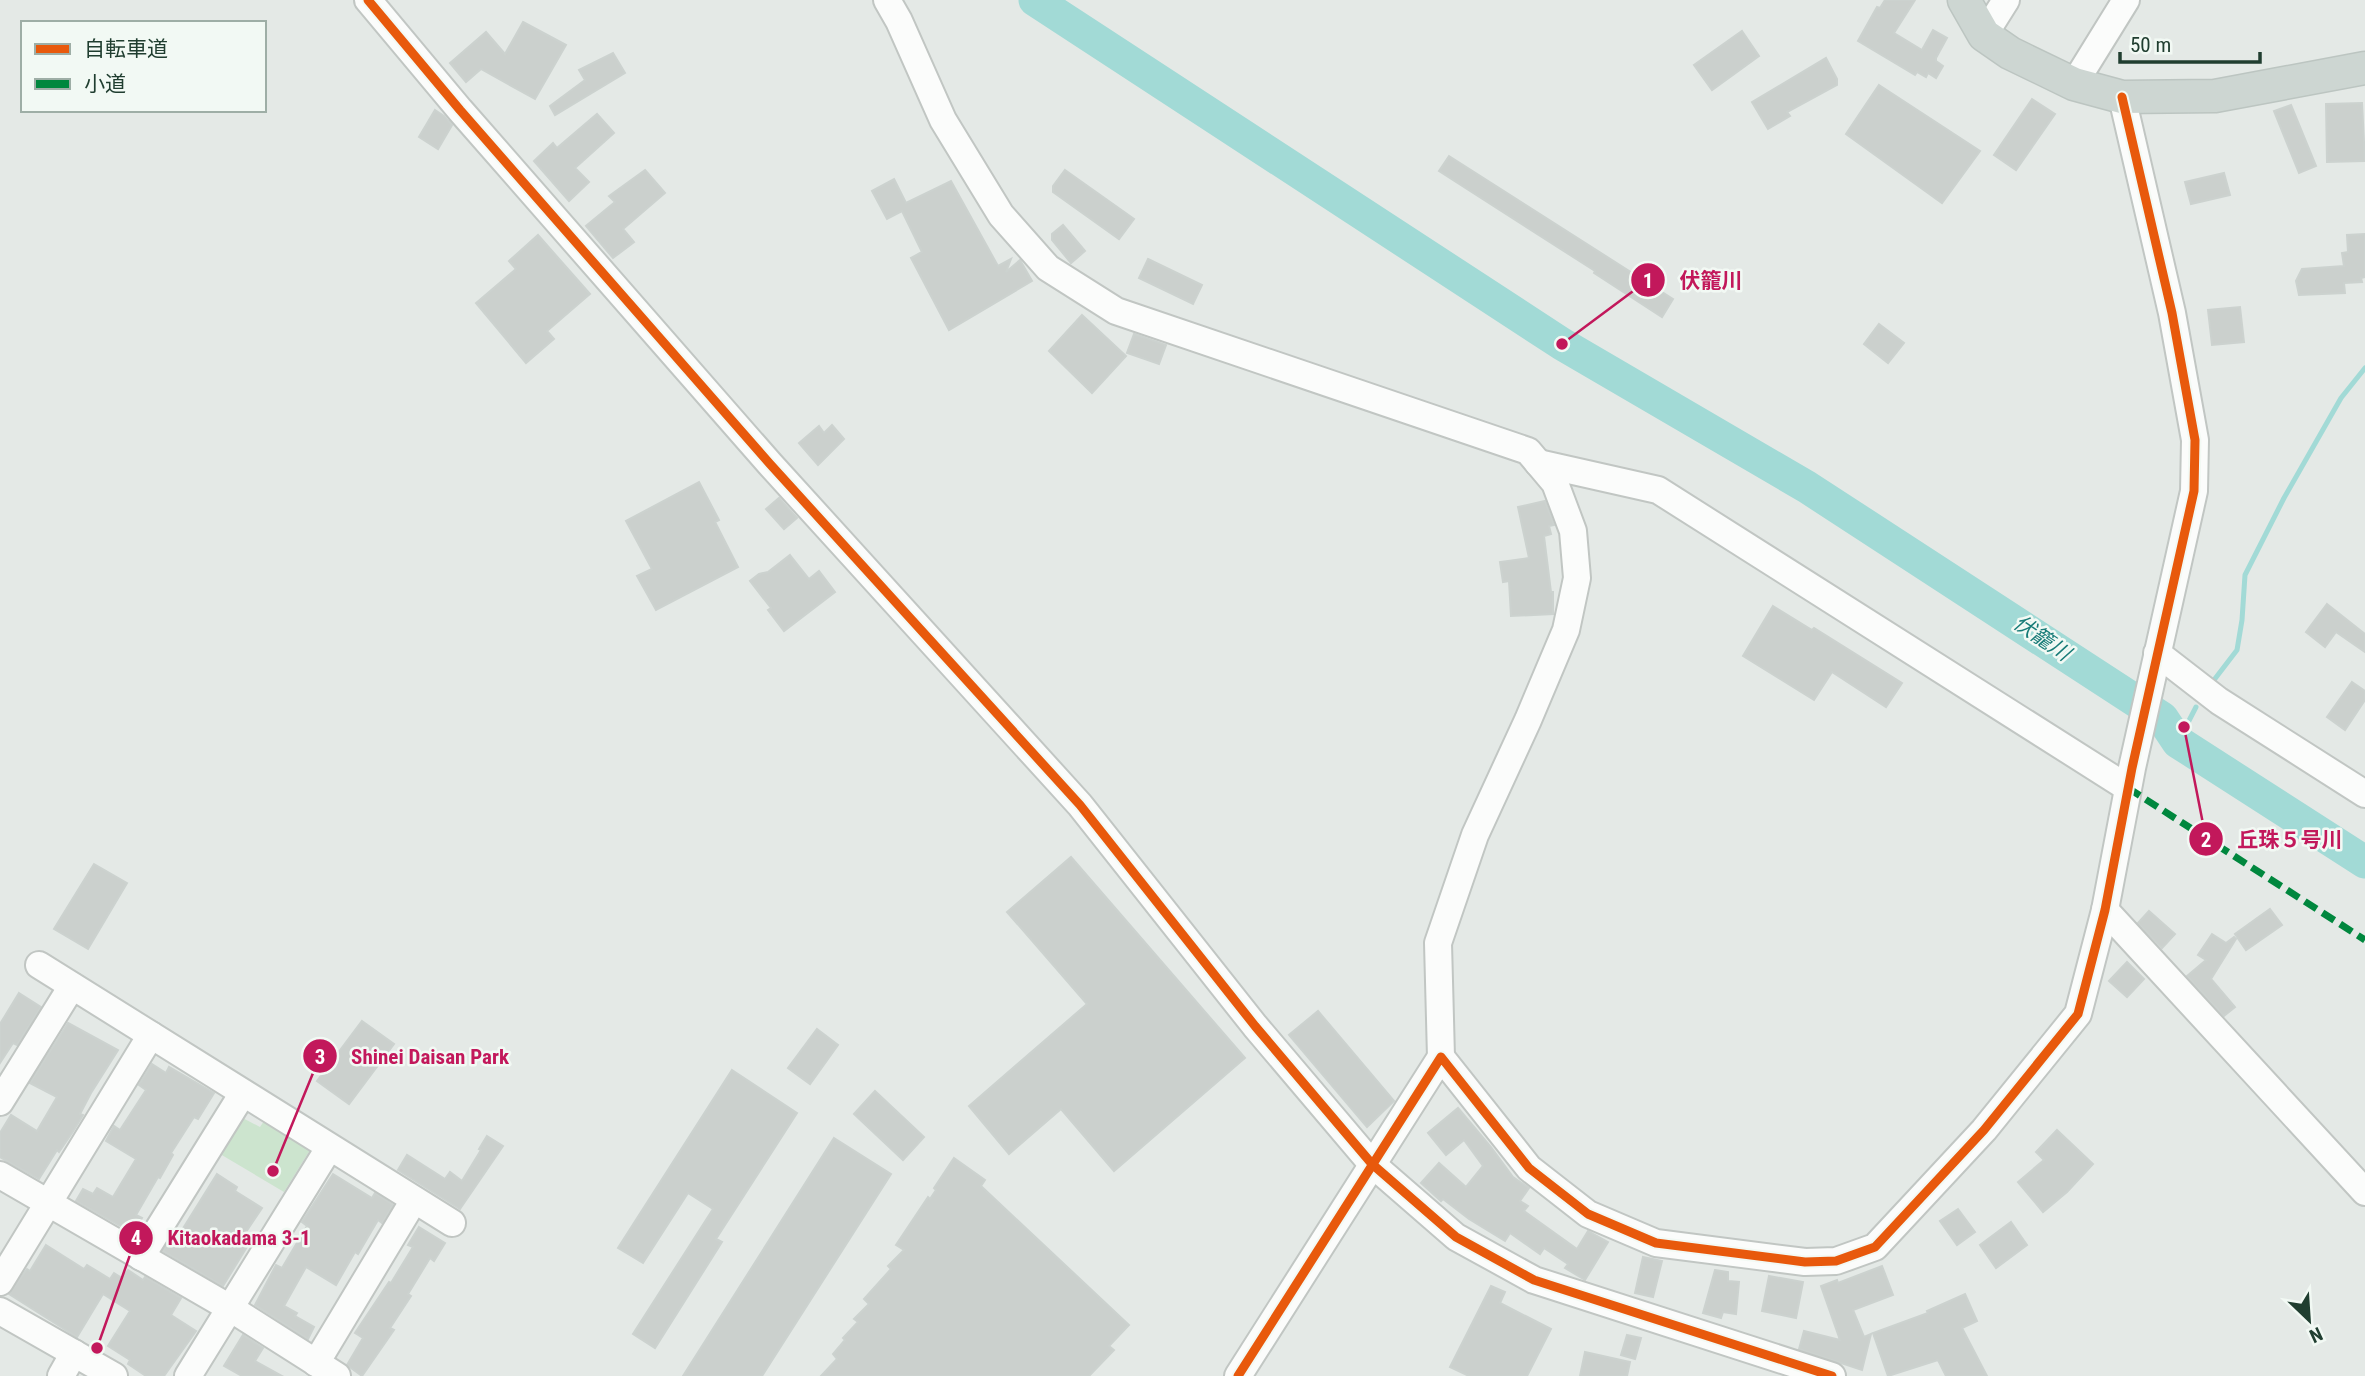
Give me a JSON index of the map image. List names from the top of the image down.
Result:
{
  "water": ["伏籠川"],
  "places": [
    "伏籠川",
    "丘珠５号川",
    "Shinei Daisan Park",
    "Kitaokadama 3-1"
  ],
  "legend": ["自転車道", "小道"],
  "scale_bar": "50 m",
  "north": "bottom right"
}
